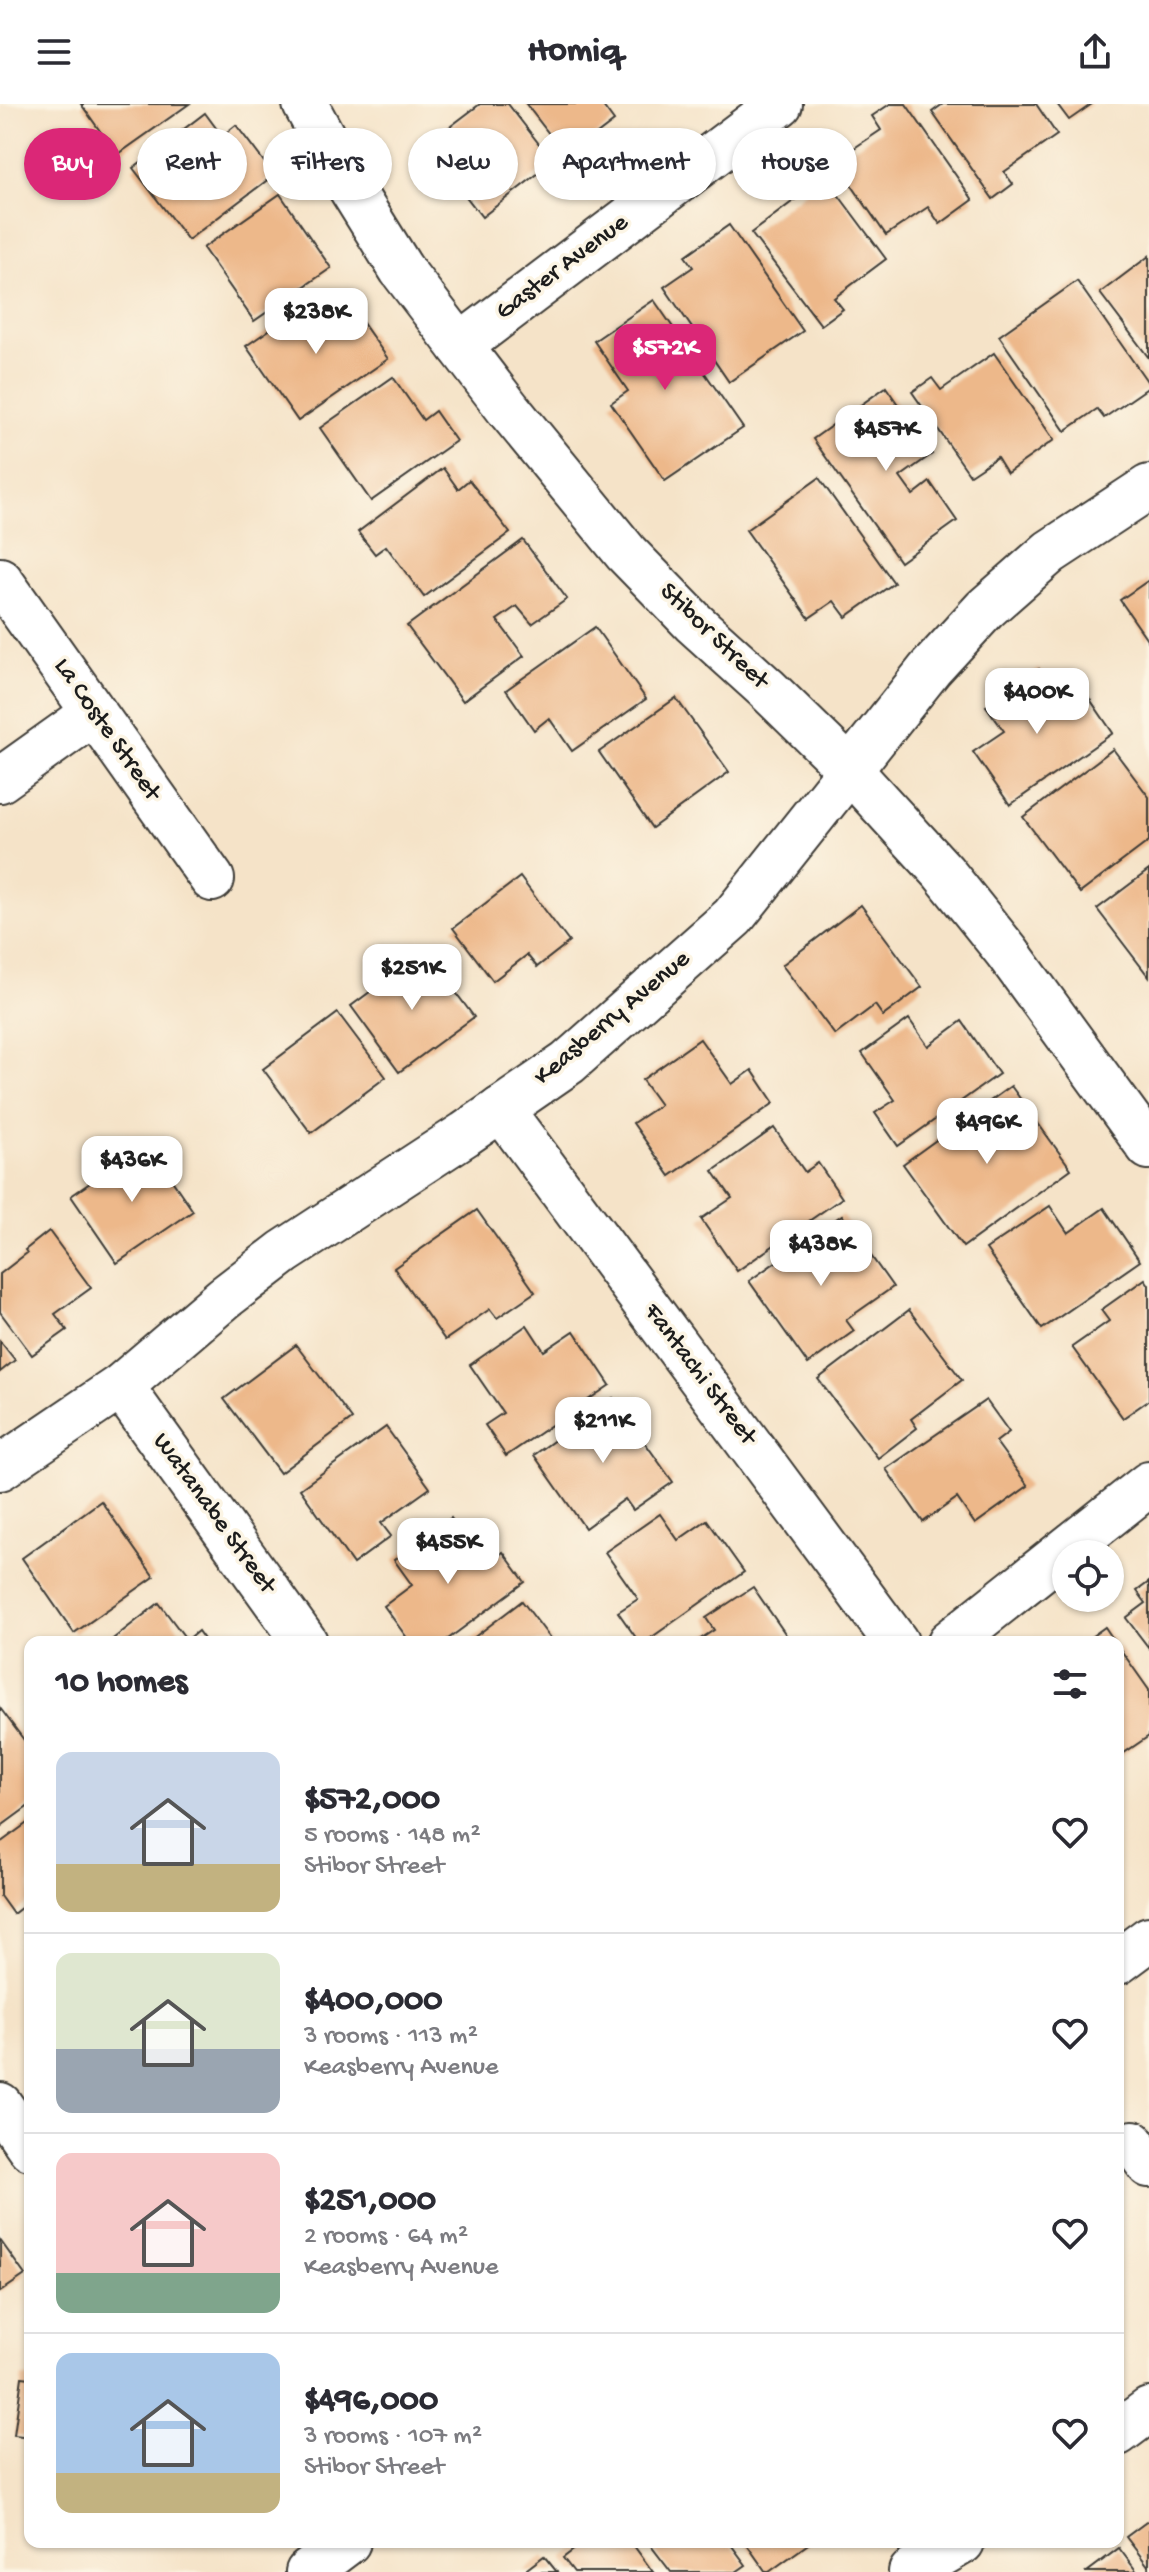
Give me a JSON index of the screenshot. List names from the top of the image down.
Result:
{
  "streets": {
    "street": [
      "Gaster Avenue",
      "Stibor Street",
      "La Coste Street",
      "Keasberry Avenue",
      "Fantachi Street",
      "Watanabe Street"
    ]
  },
  "crossings": [
    ["Gaster Avenue", "Stibor Street"],
    ["Stibor Street", "Keasberry Avenue"],
    ["Keasberry Avenue", "Fantachi Street"],
    ["Keasberry Avenue", "Watanabe Street"]
  ],
  "page": {
    "header": "Homiq",
    "chip": [
      "Buy",
      "Rent",
      "Filters",
      "New",
      "Apartment",
      "House"
    ],
    "price": [
      "$238K",
      "$572K",
      "$457K",
      "$400K",
      "$251K",
      "$496K",
      "$436K",
      "$438K",
      "$211K",
      "$455K"
    ],
    "heading": "10 homes",
    "list": [
      {
        "name": "$572,000",
        "note": "5 rooms · 148 m² · Stibor Street"
      },
      {
        "name": "$400,000",
        "note": "3 rooms · 113 m² · Keasberry Avenue"
      },
      {
        "name": "$251,000",
        "note": "2 rooms · 64 m² · Keasberry Avenue"
      },
      {
        "name": "$496,000",
        "note": "3 rooms · 107 m² · Stibor Street"
      }
    ]
  }
}
